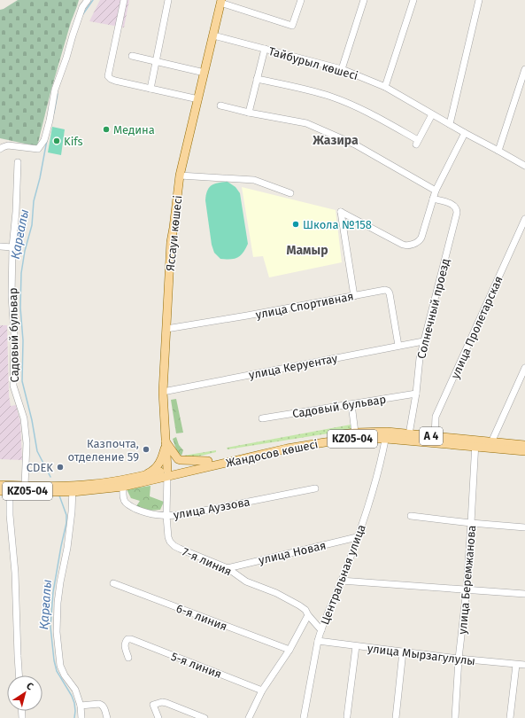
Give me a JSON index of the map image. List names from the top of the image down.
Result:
{
  "streets": {
    "main road": [
      "Яссауи көшесі",
      "А 4",
      "KZ05-04",
      "Жандосов көшесі"
    ],
    "street": [
      "Тайбурыл көшесі",
      "улица Спортивная",
      "Солнечный проезд",
      "улица Пролетарская",
      "Садовый бульвар",
      "улица Керуентау",
      "улица Ауэзова",
      "улица Новая",
      "7-я линия",
      "Центральная улица",
      "улица Беремжанова",
      "6-я линия",
      "улица Мырзагулулы",
      "5-я линия"
    ]
  },
  "crossings": [
    ["Тайбурыл көшесі", "Яссауи көшесі"],
    ["Яссауи көшесі", "улица Спортивная"],
    ["Яссауи көшесі", "улица Керуентау"],
    ["Яссауи көшесі", "KZ05-04"],
    ["Яссауи көшесі", "Жандосов көшесі"],
    ["Яссауи көшесі", "7-я линия"],
    ["улица Спортивная", "улица Керуентау"],
    ["Солнечный проезд", "Садовый бульвар"],
    ["Солнечный проезд", "улица Керуентау"],
    ["Солнечный проезд", "Жандосов көшесі"],
    ["улица Пролетарская", "Жандосов көшесі"],
    ["Садовый бульвар", "KZ05-04"],
    ["KZ05-04", "Жандосов көшесі"],
    ["KZ05-04", "улица Ауэзова"],
    ["KZ05-04", "7-я линия"],
    ["Жандосов көшесі", "7-я линия"],
    ["Жандосов көшесі", "Центральная улица"],
    ["Жандосов көшесі", "улица Беремжанова"],
    ["улица Ауэзова", "7-я линия"],
    ["улица Новая", "7-я линия"],
    ["улица Новая", "Центральная улица"],
    ["7-я линия", "Центральная улица"],
    ["Центральная улица", "улица Мырзагулулы"],
    ["улица Беремжанова", "улица Мырзагулулы"]
  ],
  "districts": ["Жазира", "Мамыр"],
  "water": ["Қарғалы"],
  "places": [
    "Медина",
    "Kifs",
    "Школа №158",
    "Казпочта, отделение 59",
    "CDEK"
  ],
  "north": "top right"
}
